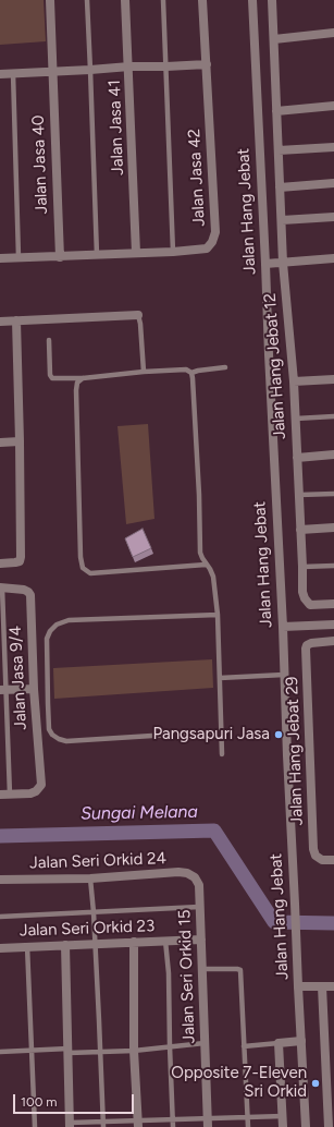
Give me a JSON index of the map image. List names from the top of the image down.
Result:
{
  "streets": {
    "street": [
      "Jalan Jasa 41",
      "Jalan Jasa 40",
      "Jalan Jasa 42",
      "Jalan Hang Jebat",
      "Jalan Hang Jebat 12",
      "Jalan Jasa 9/4",
      "Jalan Hang Jebat 29",
      "Jalan Seri Orkid 24",
      "Jalan Seri Orkid 23",
      "Jalan Seri Orkid 15"
    ]
  },
  "crossings": [
    ["Jalan Jasa 41", "Jalan Jasa 42"],
    ["Jalan Jasa 40", "Jalan Jasa 42"],
    ["Jalan Seri Orkid 24", "Jalan Seri Orkid 15"],
    ["Jalan Seri Orkid 23", "Jalan Seri Orkid 15"]
  ],
  "water": ["Sungai Melana"],
  "places": ["Pangsapuri Jasa", "Opposite 7-Eleven Sri Orkid"],
  "scale_bar": "100 m"
}
